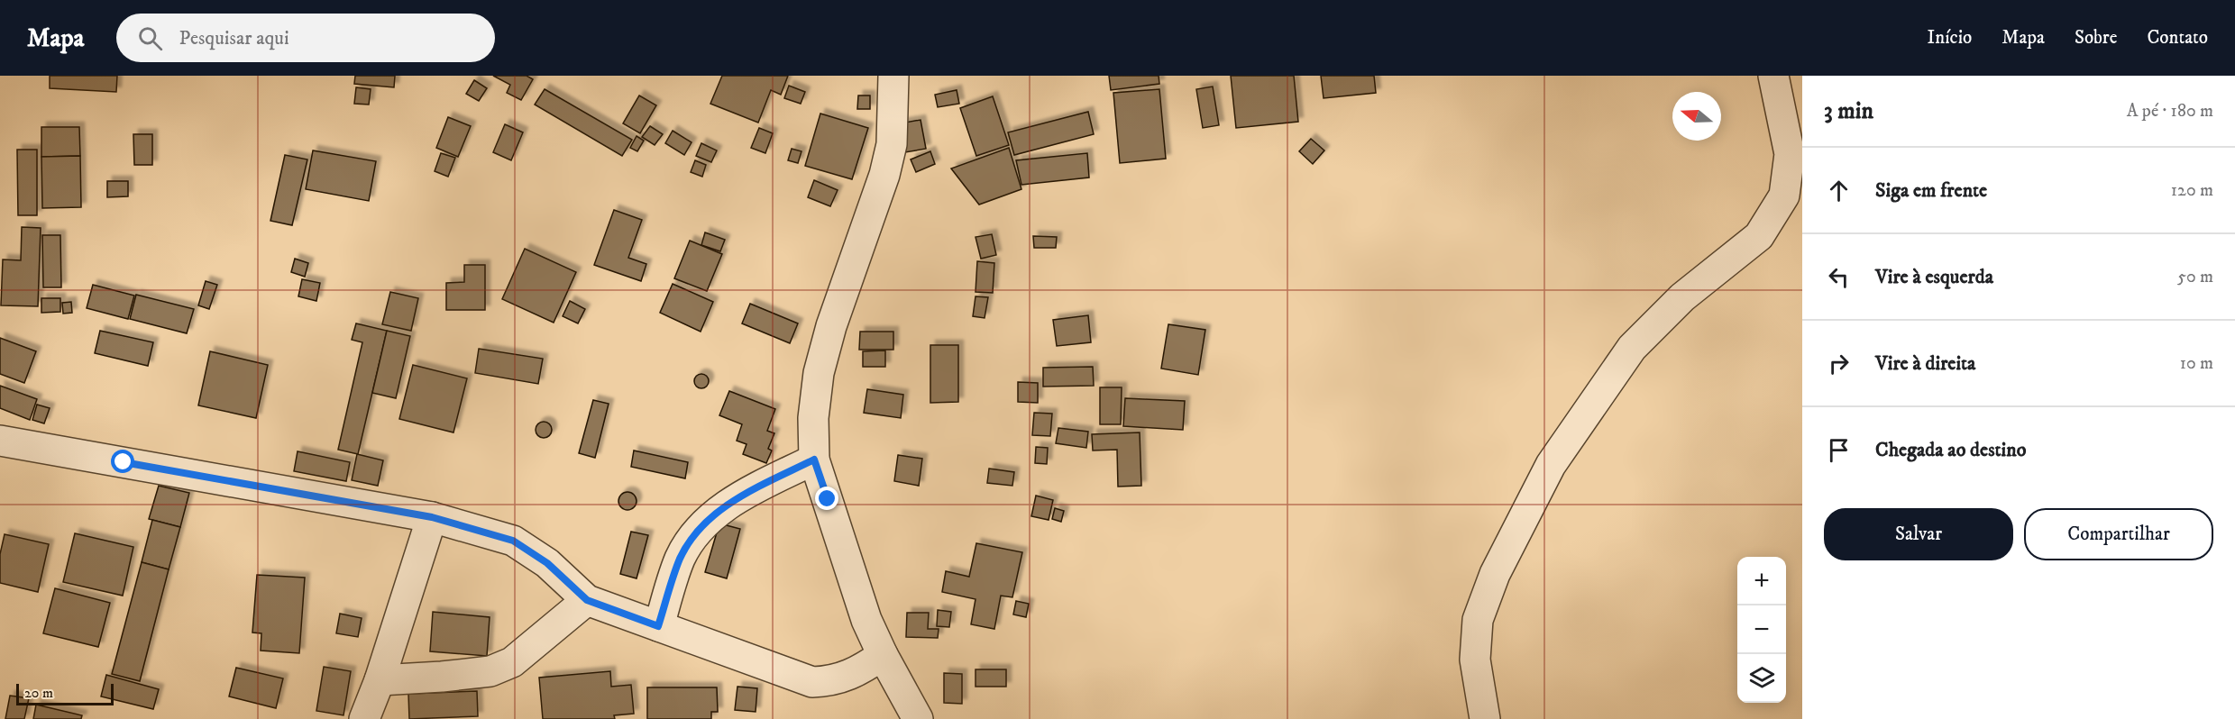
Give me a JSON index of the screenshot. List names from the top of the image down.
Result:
{
  "scale_bar": "20 m",
  "north": "left",
  "page": {
    "header": "Mapa",
    "search": "Pesquisar aqui",
    "nav": [
      "Início",
      "Mapa",
      "Sobre",
      "Contato"
    ],
    "heading": ["3 min", "A pé · 180 m"],
    "list": [
      ["Siga em frente", "120 m"],
      ["Vire à esquerda", "50 m"],
      ["Vire à direita", "10 m"],
      "Chegada ao destino"
    ],
    "buttons": ["Salvar", "Compartilhar"],
    "map_buttons": ["+", "−"],
    "scale": "20 m"
  }
}
